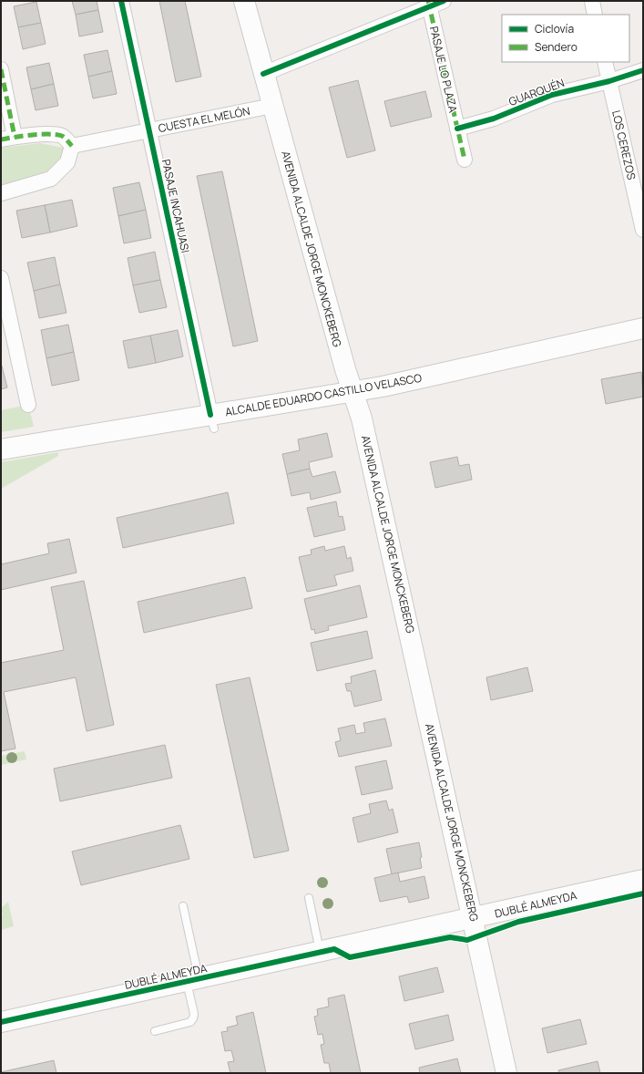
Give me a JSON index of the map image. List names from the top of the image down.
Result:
{
  "streets": {
    "main road": ["AVENIDA ALCALDE JORGE MONCKEBERG", "ALCALDE EDUARDO CASTILLO VELASCO", "DUBLÉ ALMEYDA"],
    "street": [
      "PASAJE LO PLAZA",
      "GUARQUÉN",
      "CUESTA EL MELÓN",
      "LOS CEREZOS",
      "PASAJE INCAHUASI"
    ]
  },
  "crossings": [
    ["PASAJE LO PLAZA", "GUARQUÉN"],
    ["GUARQUÉN", "LOS CEREZOS"],
    ["CUESTA EL MELÓN", "PASAJE INCAHUASI"],
    ["CUESTA EL MELÓN", "AVENIDA ALCALDE JORGE MONCKEBERG"],
    ["PASAJE INCAHUASI", "ALCALDE EDUARDO CASTILLO VELASCO"],
    ["AVENIDA ALCALDE JORGE MONCKEBERG", "ALCALDE EDUARDO CASTILLO VELASCO"],
    ["AVENIDA ALCALDE JORGE MONCKEBERG", "DUBLÉ ALMEYDA"]
  ],
  "legend": ["Ciclovía", "Sendero"]
}
